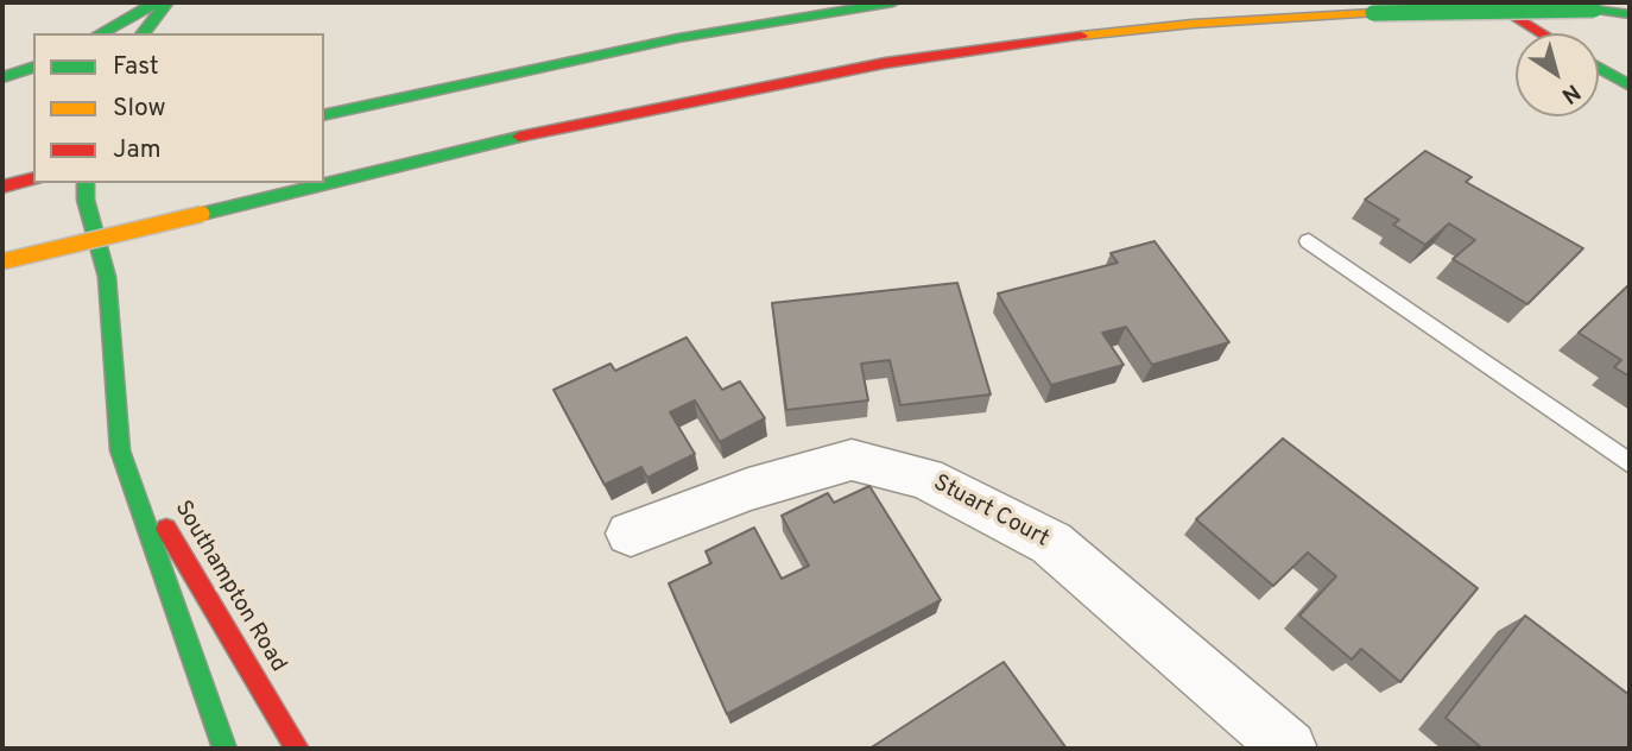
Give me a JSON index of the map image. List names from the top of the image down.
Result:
{
  "streets": {
    "main road": ["Southampton Road"],
    "street": ["Stuart Court"]
  },
  "legend": ["Fast", "Slow", "Jam"],
  "north": "bottom right"
}
